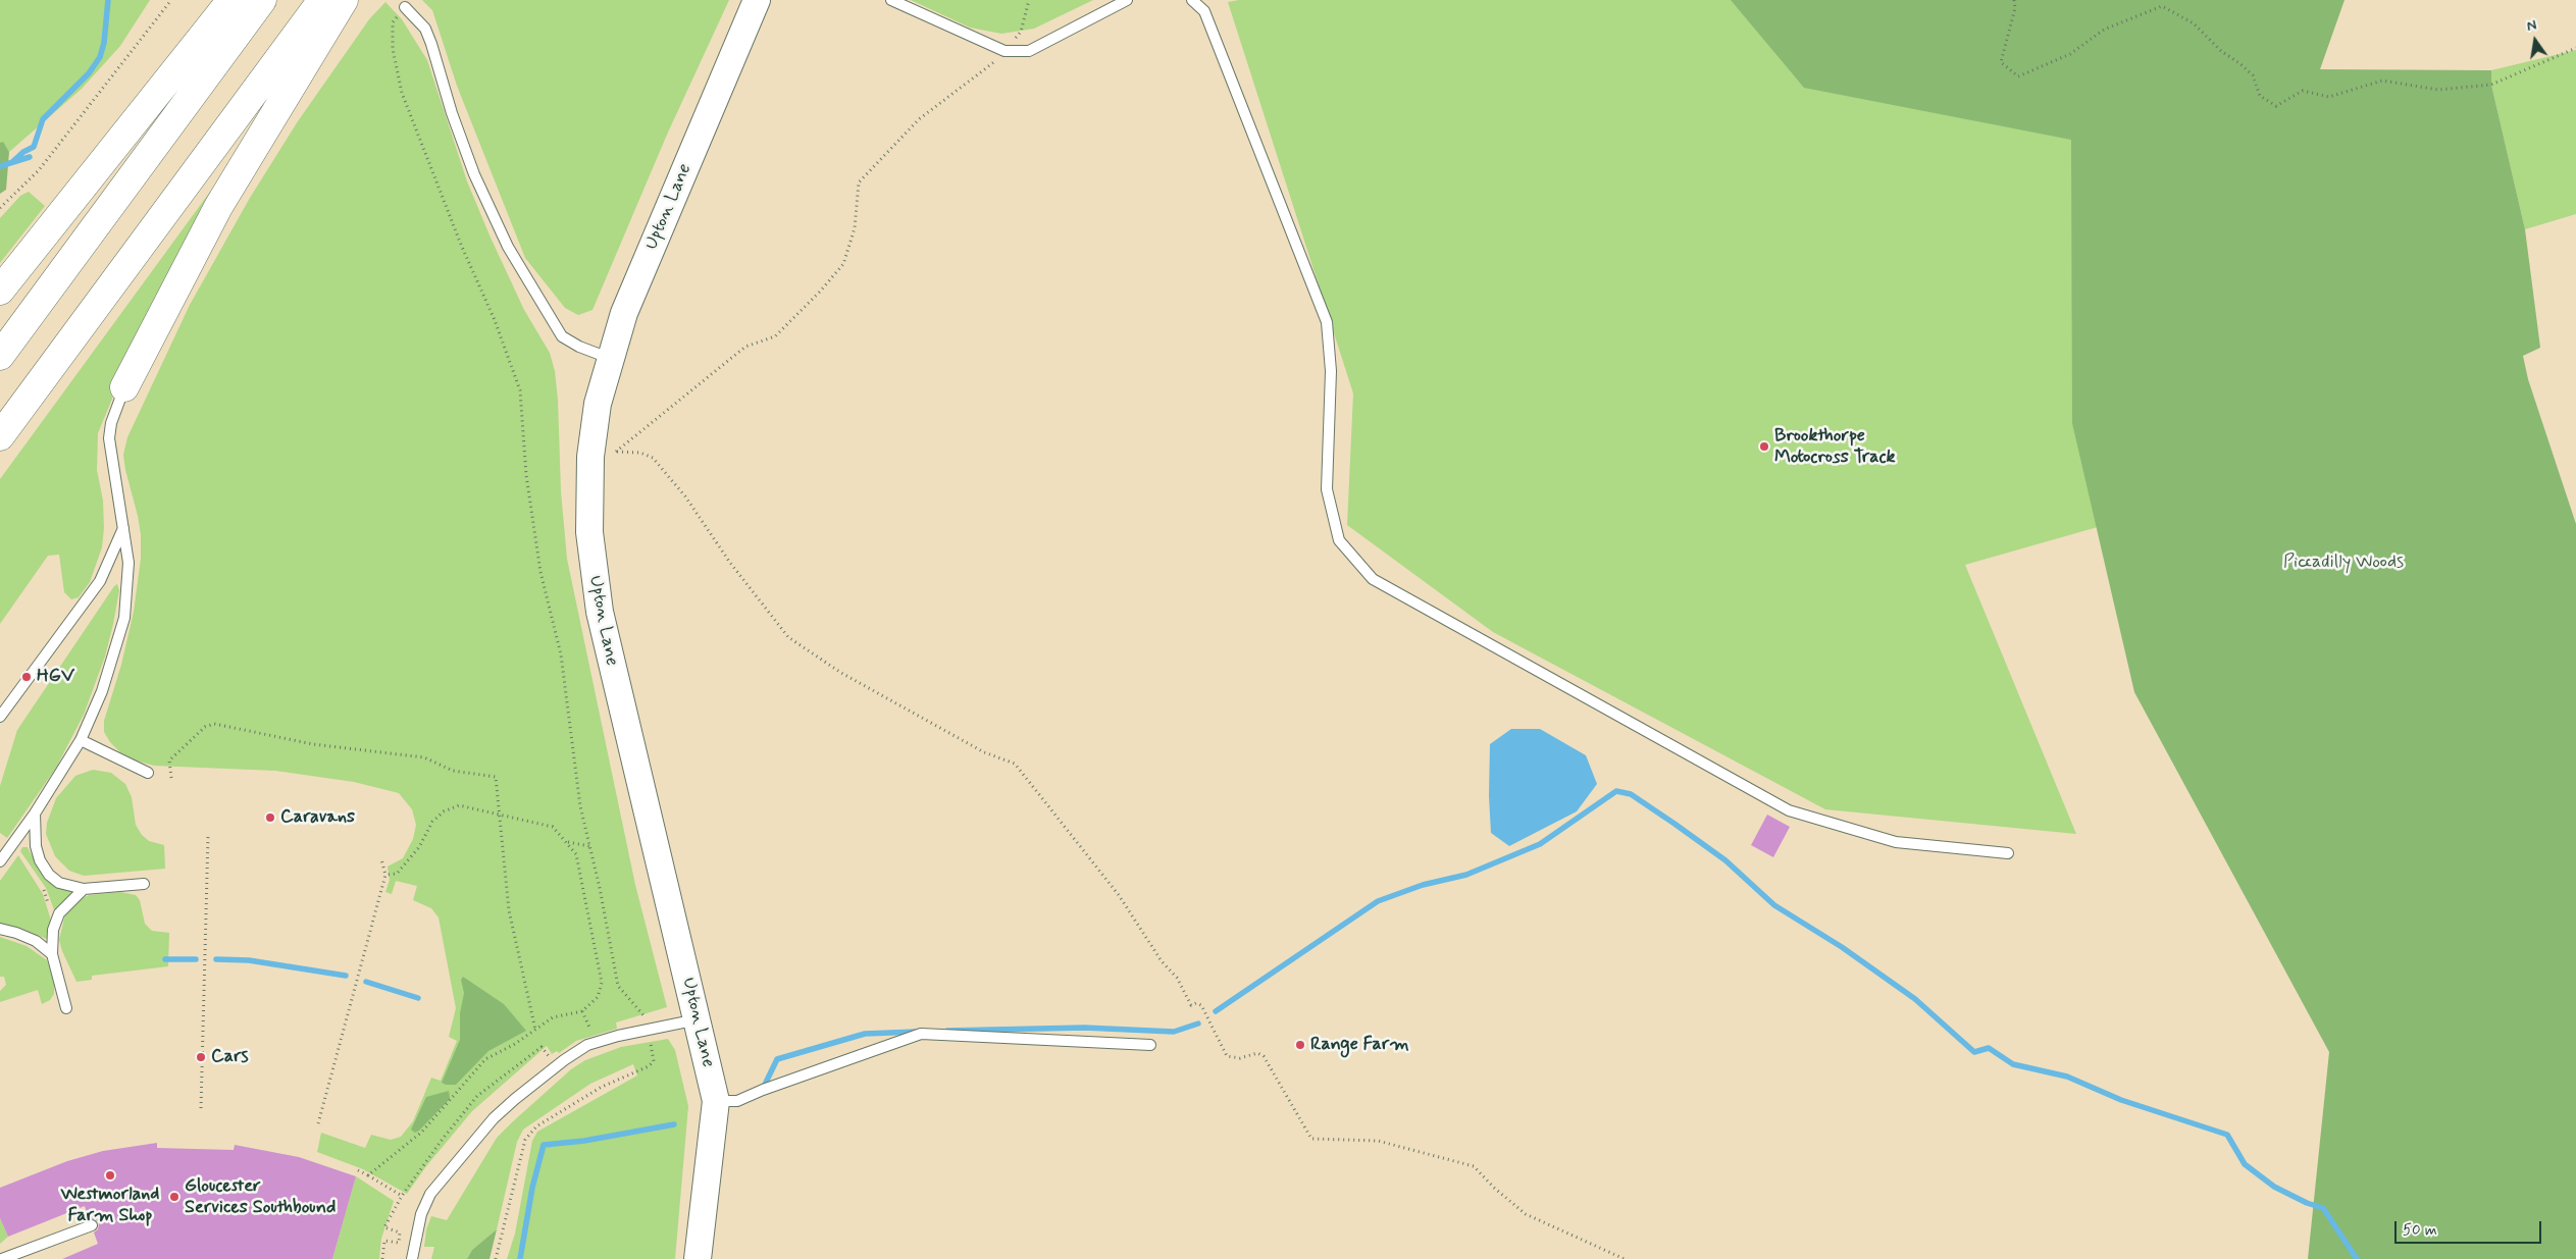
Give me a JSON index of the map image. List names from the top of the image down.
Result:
{
  "streets": {
    "street": ["Upton Lane"]
  },
  "parks": ["Piccadilly Woods"],
  "places": [
    "Brookthorpe Motocross Track",
    "HGV",
    "Caravans",
    "Range Farm",
    "Cars",
    "Westmorland Farm Shop",
    "Gloucester Services Southbound"
  ],
  "scale_bar": "50 m",
  "north": "top"
}
